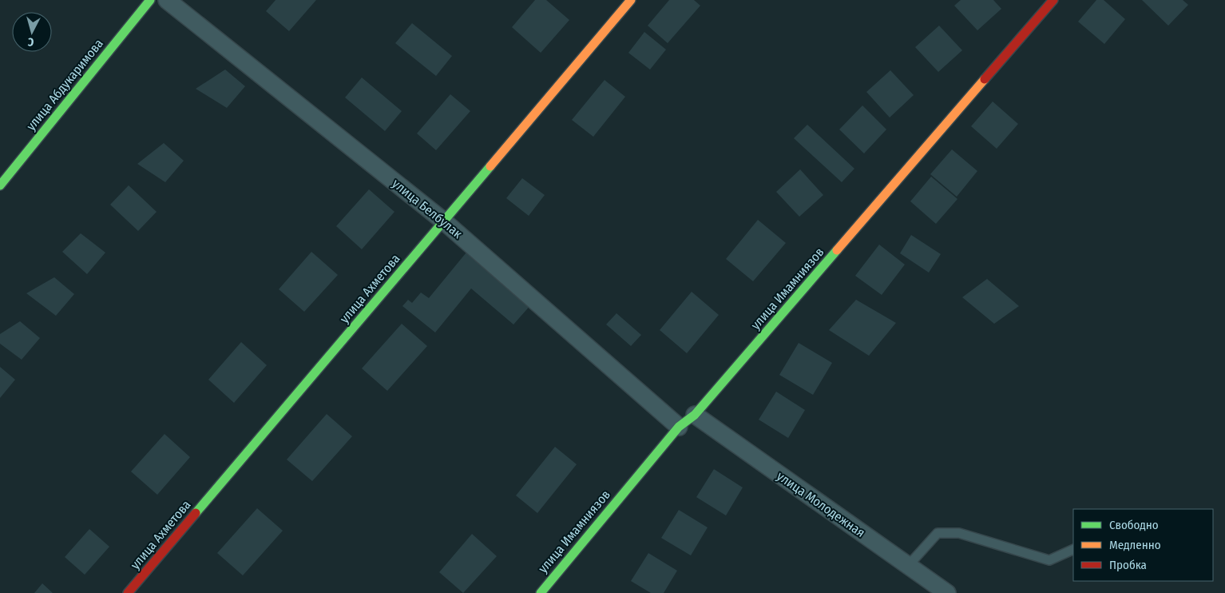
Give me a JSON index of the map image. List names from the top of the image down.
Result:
{
  "streets": {
    "street": [
      "улица Абдукаримова",
      "улица Белбулак",
      "улица Ахметова",
      "улица Имамниязов",
      "улица Молодежная"
    ]
  },
  "crossings": [
    ["улица Белбулак", "улица Ахметова"],
    ["улица Белбулак", "улица Имамниязов"],
    ["улица Имамниязов", "улица Молодежная"]
  ],
  "legend": ["Свободно", "Медленно", "Пробка"],
  "north": "bottom"
}
